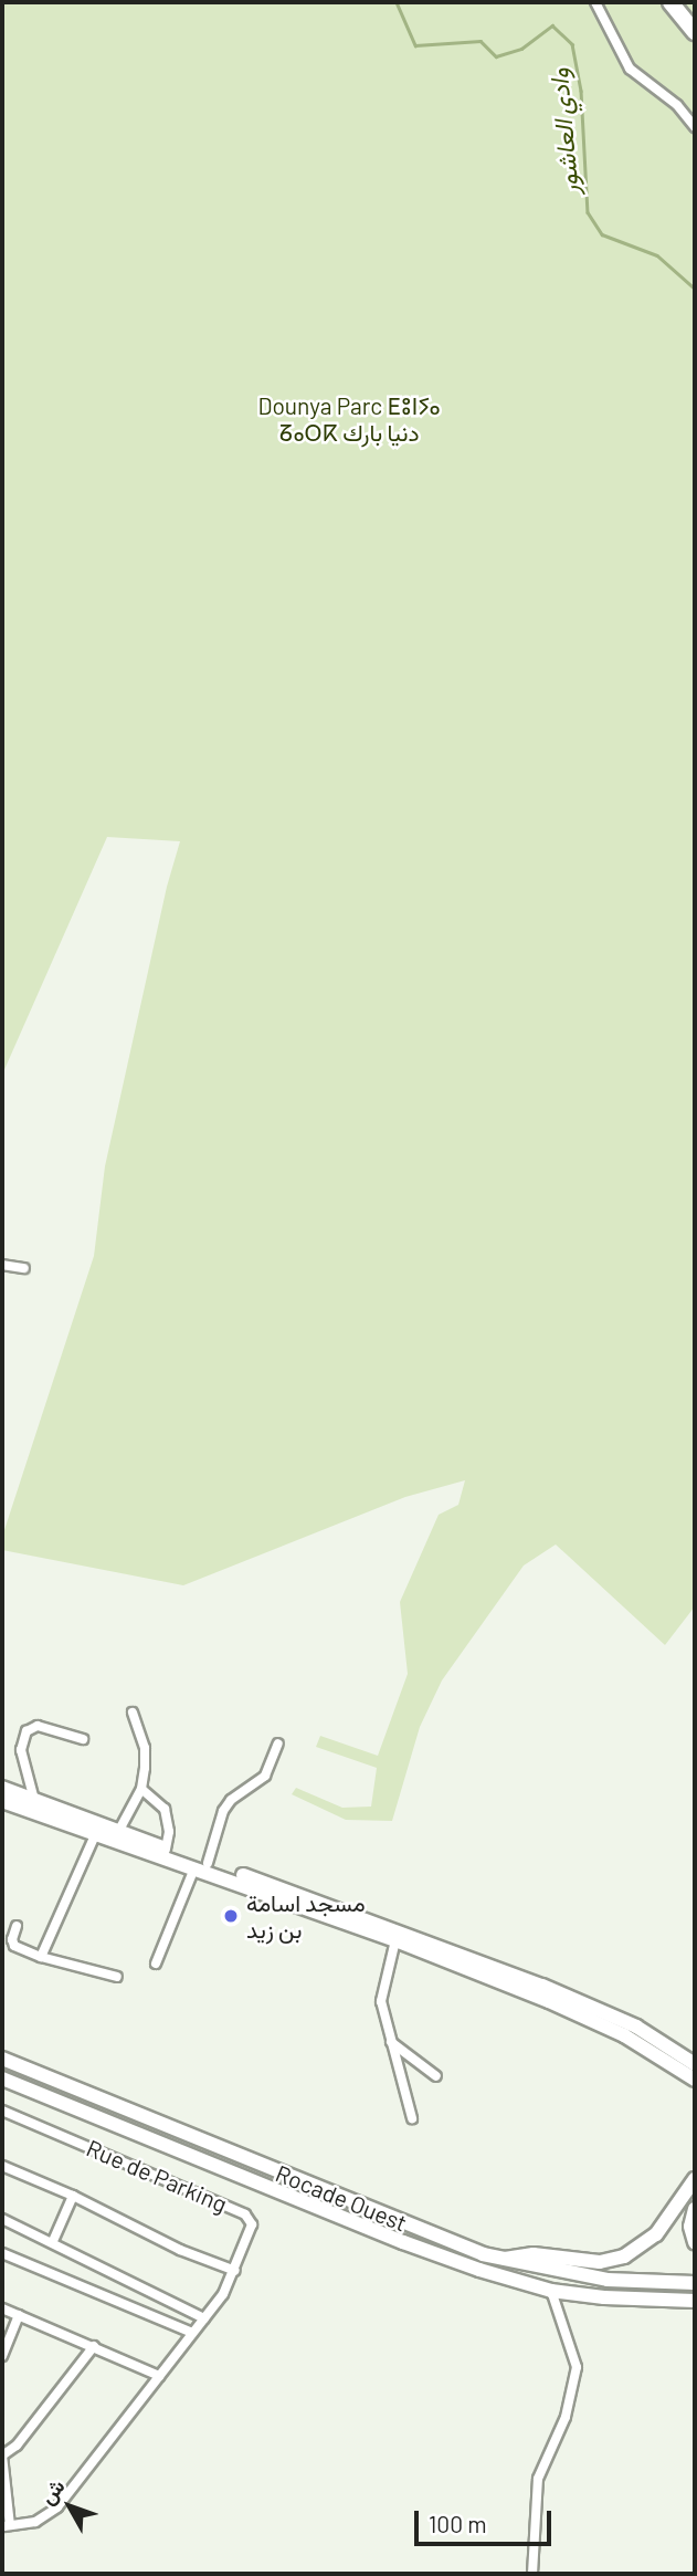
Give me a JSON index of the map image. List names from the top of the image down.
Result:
{
  "streets": {
    "main road": ["Rocade Ouest"],
    "street": ["Rue de Parking"]
  },
  "water": ["وادي العاشور"],
  "parks": ["Dounya Parc ⴹⵓⵏⵢⴰ ⵒⴰⵔⴽ دنيا بارك"],
  "places": ["مسجد اسامة بن زيد"],
  "scale_bar": "100 m",
  "north": "top left"
}
